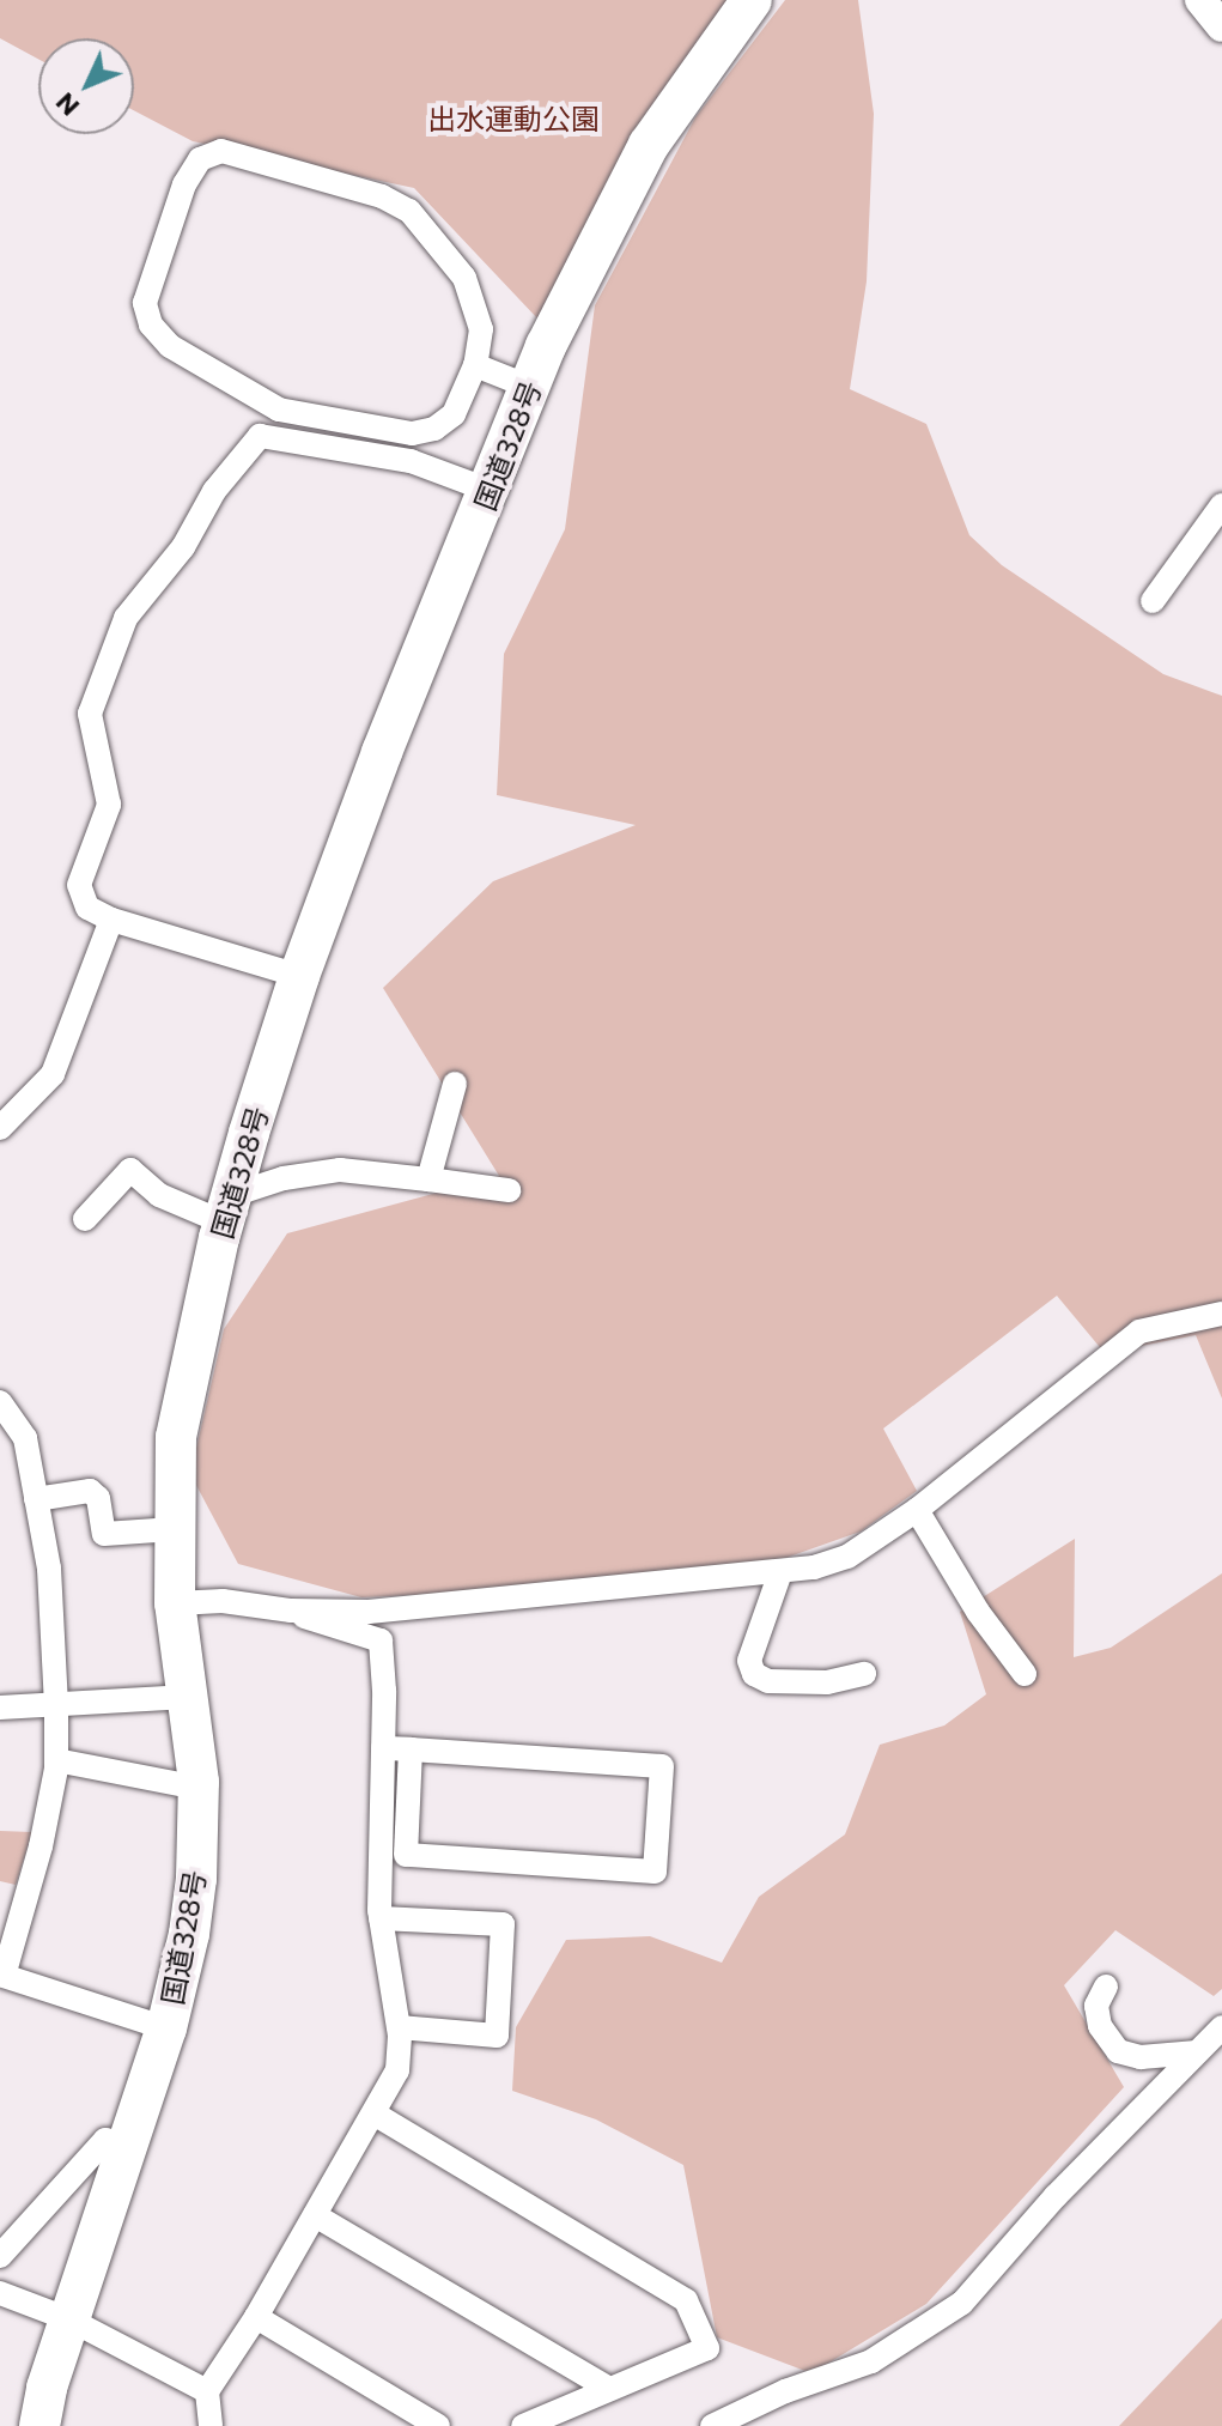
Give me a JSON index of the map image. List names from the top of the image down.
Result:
{
  "streets": {
    "highway": ["国道328号"]
  },
  "parks": ["出水運動公園"],
  "north": "bottom left"
}
